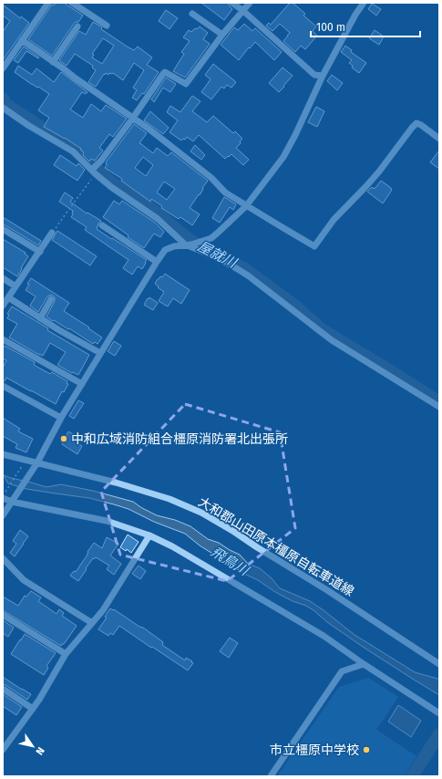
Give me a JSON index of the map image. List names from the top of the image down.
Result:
{
  "streets": {
    "street": ["大和郡山田原本橿原自転車道線"]
  },
  "water": ["屋就川", "飛鳥川"],
  "places": ["中和広域消防組合橿原消防署北出張所", "市立橿原中学校"],
  "scale_bar": "100 m",
  "north": "bottom right"
}
